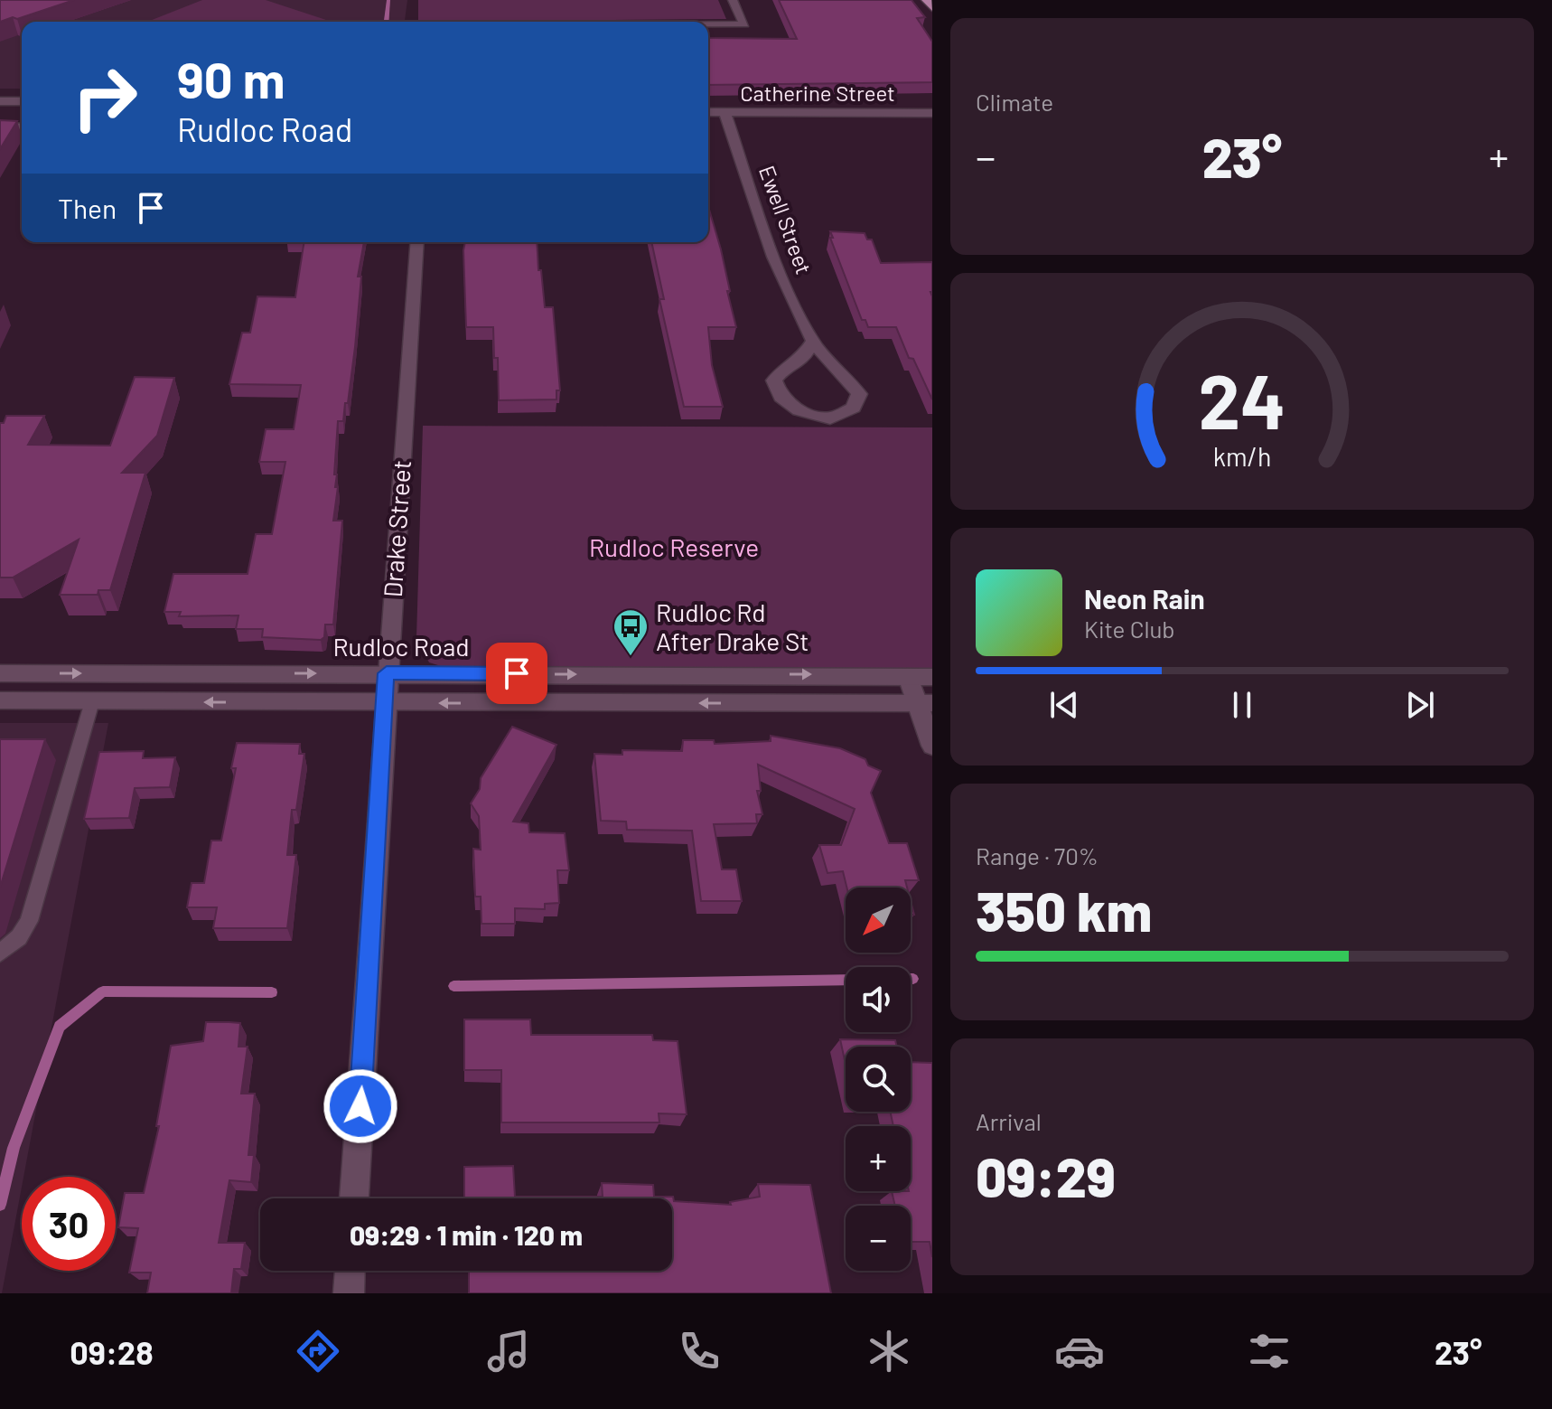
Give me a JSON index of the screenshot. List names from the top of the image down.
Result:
{
  "streets": {
    "street": [
      "Catherine Street",
      "Ewell Street",
      "Drake Street",
      "Rudloc Road"
    ]
  },
  "crossings": [
    ["Catherine Street", "Ewell Street"],
    ["Drake Street", "Rudloc Road"]
  ],
  "parks": ["Rudloc Reserve"],
  "places": {
    "bus stop": ["Rudloc Rd After Drake St"]
  },
  "north": "bottom left",
  "page": {
    "tile": [
      "Climate",
      ["Range · 70%", "350 km"],
      ["Arrival", "09:29"]
    ],
    "turn": ["90 m", "Rudloc Road"],
    "heat": ["−", "23°", "+"],
    "then": "Then",
    "song": ["Neon Rain", "Kite Club"],
    "map_buttons": ["+", "−"],
    "limit": "30",
    "trip": "09:29 · 1 min · 120 m",
    "tabs": ["09:28", "23°"],
    "gauge": ["24", "km/h"]
  }
}
